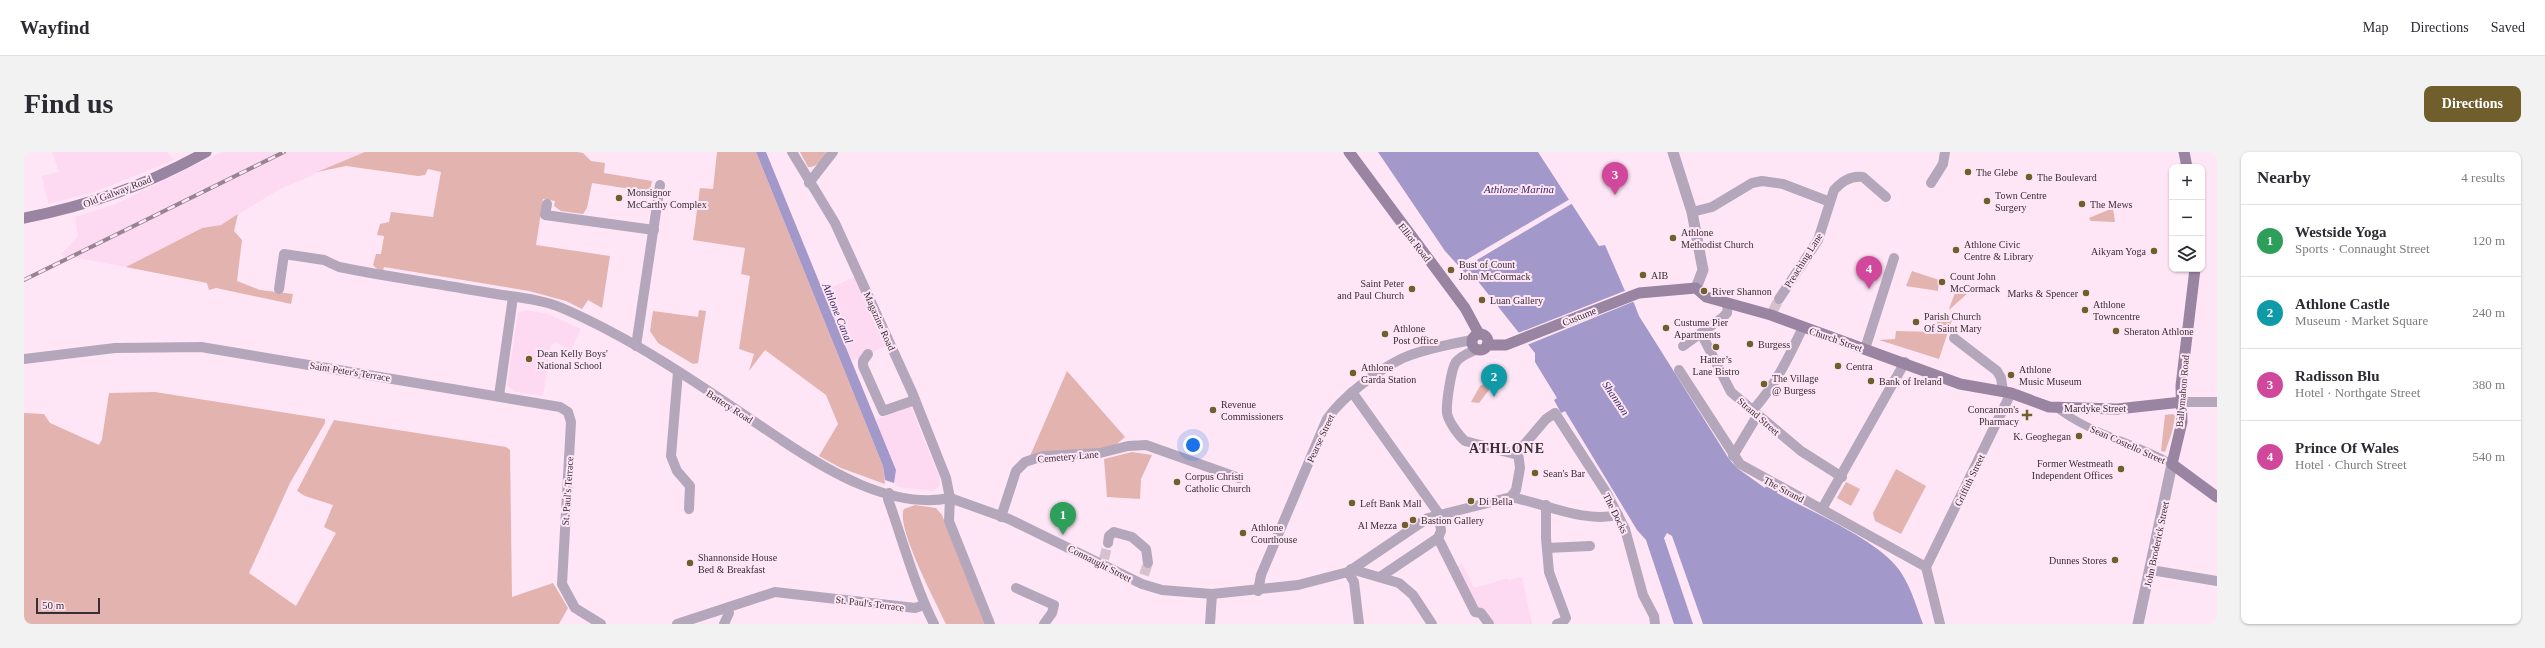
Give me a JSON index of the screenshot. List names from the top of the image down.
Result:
{
  "streets": {
    "main road": [
      "Old Galway Road",
      "Elliot Road",
      "Custume",
      "Church Street",
      "Ballymahon Road",
      "Mardyke Street",
      "Sean Costello Street"
    ],
    "street": [
      "Preaching Lane",
      "Magazine Road",
      "Saint Peter's Terrace",
      "Battery Road",
      "Strand Street",
      "Pearse Street",
      "Cemetery Lane",
      "Griffith Street",
      "The Strand",
      "St. Paul's Terrace",
      "The Docks",
      "John Broderick Street",
      "Connaught Street"
    ]
  },
  "crossings": [
    ["Elliot Road", "Custume"],
    ["Elliot Road", "Pearse Street"],
    ["Custume", "Church Street"],
    ["Custume", "Pearse Street"],
    ["Magazine Road", "Battery Road"],
    ["Magazine Road", "Connaught Street"],
    ["Church Street", "Mardyke Street"],
    ["Saint Peter's Terrace", "St. Paul's Terrace"],
    ["Ballymahon Road", "Mardyke Street"],
    ["Ballymahon Road", "Sean Costello Street"],
    ["Ballymahon Road", "John Broderick Street"],
    ["Battery Road", "Connaught Street"],
    ["Mardyke Street", "Sean Costello Street"],
    ["Mardyke Street", "Griffith Street"],
    ["Pearse Street", "Connaught Street"],
    ["Sean Costello Street", "John Broderick Street"],
    ["Cemetery Lane", "Connaught Street"],
    ["Griffith Street", "The Strand"]
  ],
  "districts": ["ATHLONE"],
  "water": ["Athlone Marina", "Athlone Canal", "Shannon"],
  "places": {
    "other": [
      "The Glebe",
      "The Boulevard",
      "Monsignor McCarthy Complex",
      "Town Centre Surgery",
      "The Mews",
      "Athlone Methodist Church",
      "Athlone Civic Centre & Library",
      "Aikyam Yoga",
      "Bust of Count John McCormack",
      "AIB",
      "Count John McCormack",
      "Saint Peter and Paul Church",
      "River Shannon",
      "Marks & Spencer",
      "Luan Gallery",
      "Athlone Towncentre",
      "Parish Church Of Saint Mary",
      "Custume Pier Apartments",
      "Sheraton Athlone",
      "Athlone Post Office",
      "Burgess",
      "Hatter’s Lane Bistro",
      "Dean Kelly Boys' National School",
      "Centra",
      "Athlone Garda Station",
      "Athlone Music Museum",
      "Bank of Ireland",
      "The Village @ Burgess",
      "Revenue Commissioners",
      "K. Geoghegan",
      "Former Westmeath Independent Offices",
      "Sean's Bar",
      "Corpus Christi Catholic Church",
      "Di Bella",
      "Left Bank Mall",
      "Bastion Gallery",
      "Al Mezza",
      "Athlone Courthouse",
      "Dunnes Stores",
      "Shannonside House Bed & Breakfast"
    ],
    "health": ["Concannon's Pharmacy"]
  },
  "scale_bar": "50 m",
  "page": {
    "header": "Wayfind",
    "nav": ["Map", "Directions", "Saved"],
    "buttons": "Directions",
    "title": "Find us",
    "heading": ["Nearby", "4 results"],
    "pins": [
      "3",
      "4",
      "2",
      "1"
    ],
    "map_buttons": ["+", "−"],
    "list": [
      {
        "mark": "1",
        "name": "Westside Yoga",
        "note": "Sports · Connaught Street",
        "value": "120 m"
      },
      {
        "mark": "2",
        "name": "Athlone Castle",
        "note": "Museum · Market Square",
        "value": "240 m"
      },
      {
        "mark": "3",
        "name": "Radisson Blu",
        "note": "Hotel · Northgate Street",
        "value": "380 m"
      },
      {
        "mark": "4",
        "name": "Prince Of Wales",
        "note": "Hotel · Church Street",
        "value": "540 m"
      }
    ],
    "scale": "50 m"
  }
}
